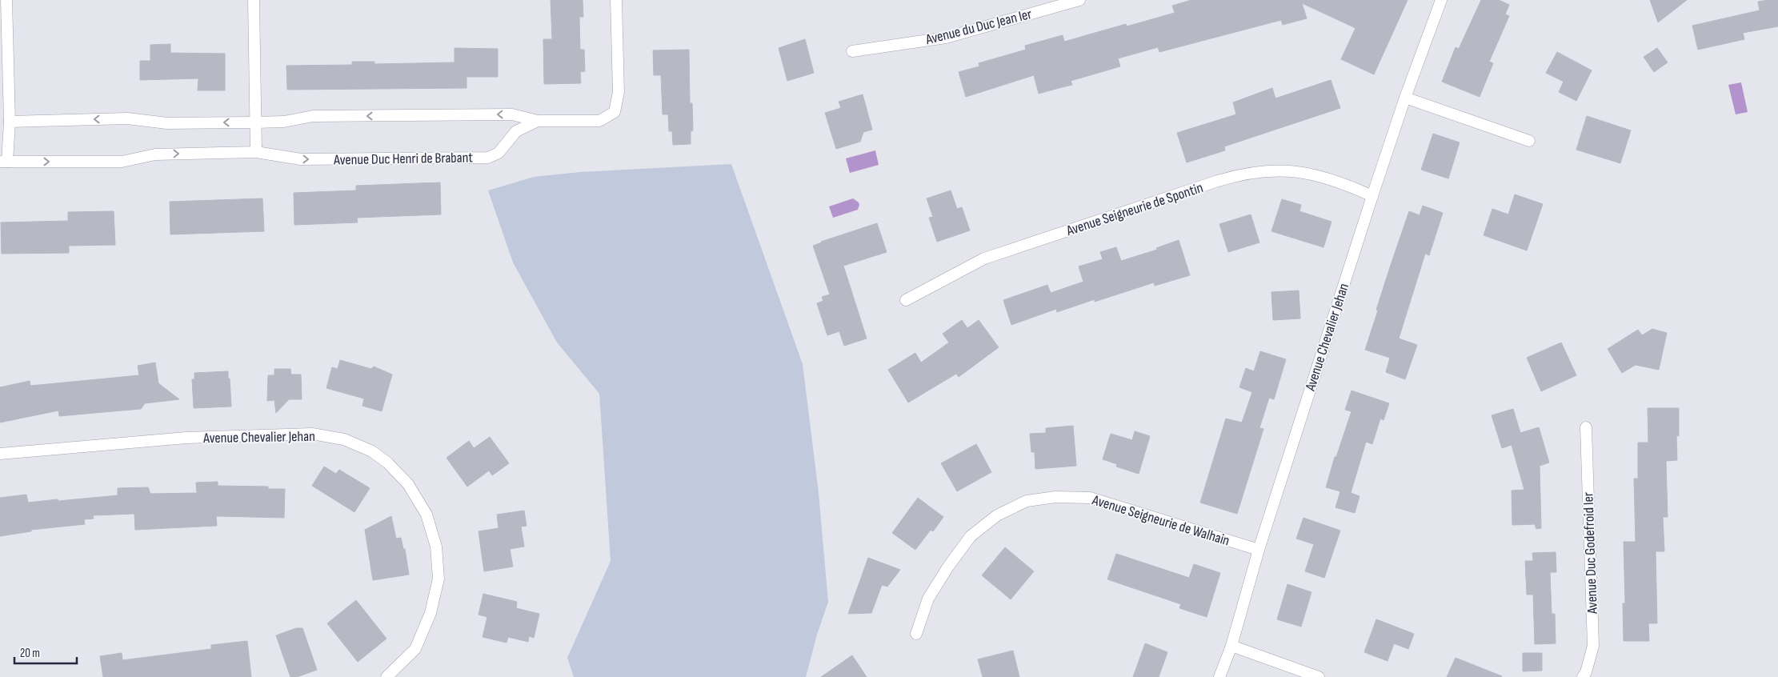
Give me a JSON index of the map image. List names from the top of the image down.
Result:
{
  "streets": {
    "street": [
      "Avenue du Duc Jean Ier",
      "Avenue Duc Henri de Brabant",
      "Avenue Seigneurie de Spontin",
      "Avenue Chevalier Jehan",
      "Avenue Seigneurie de Walhain",
      "Avenue Duc Godefroid Ier"
    ]
  },
  "crossings": [
    ["Avenue Seigneurie de Spontin", "Avenue Chevalier Jehan"],
    ["Avenue Chevalier Jehan", "Avenue Seigneurie de Walhain"]
  ],
  "scale_bar": "20 m"
}
